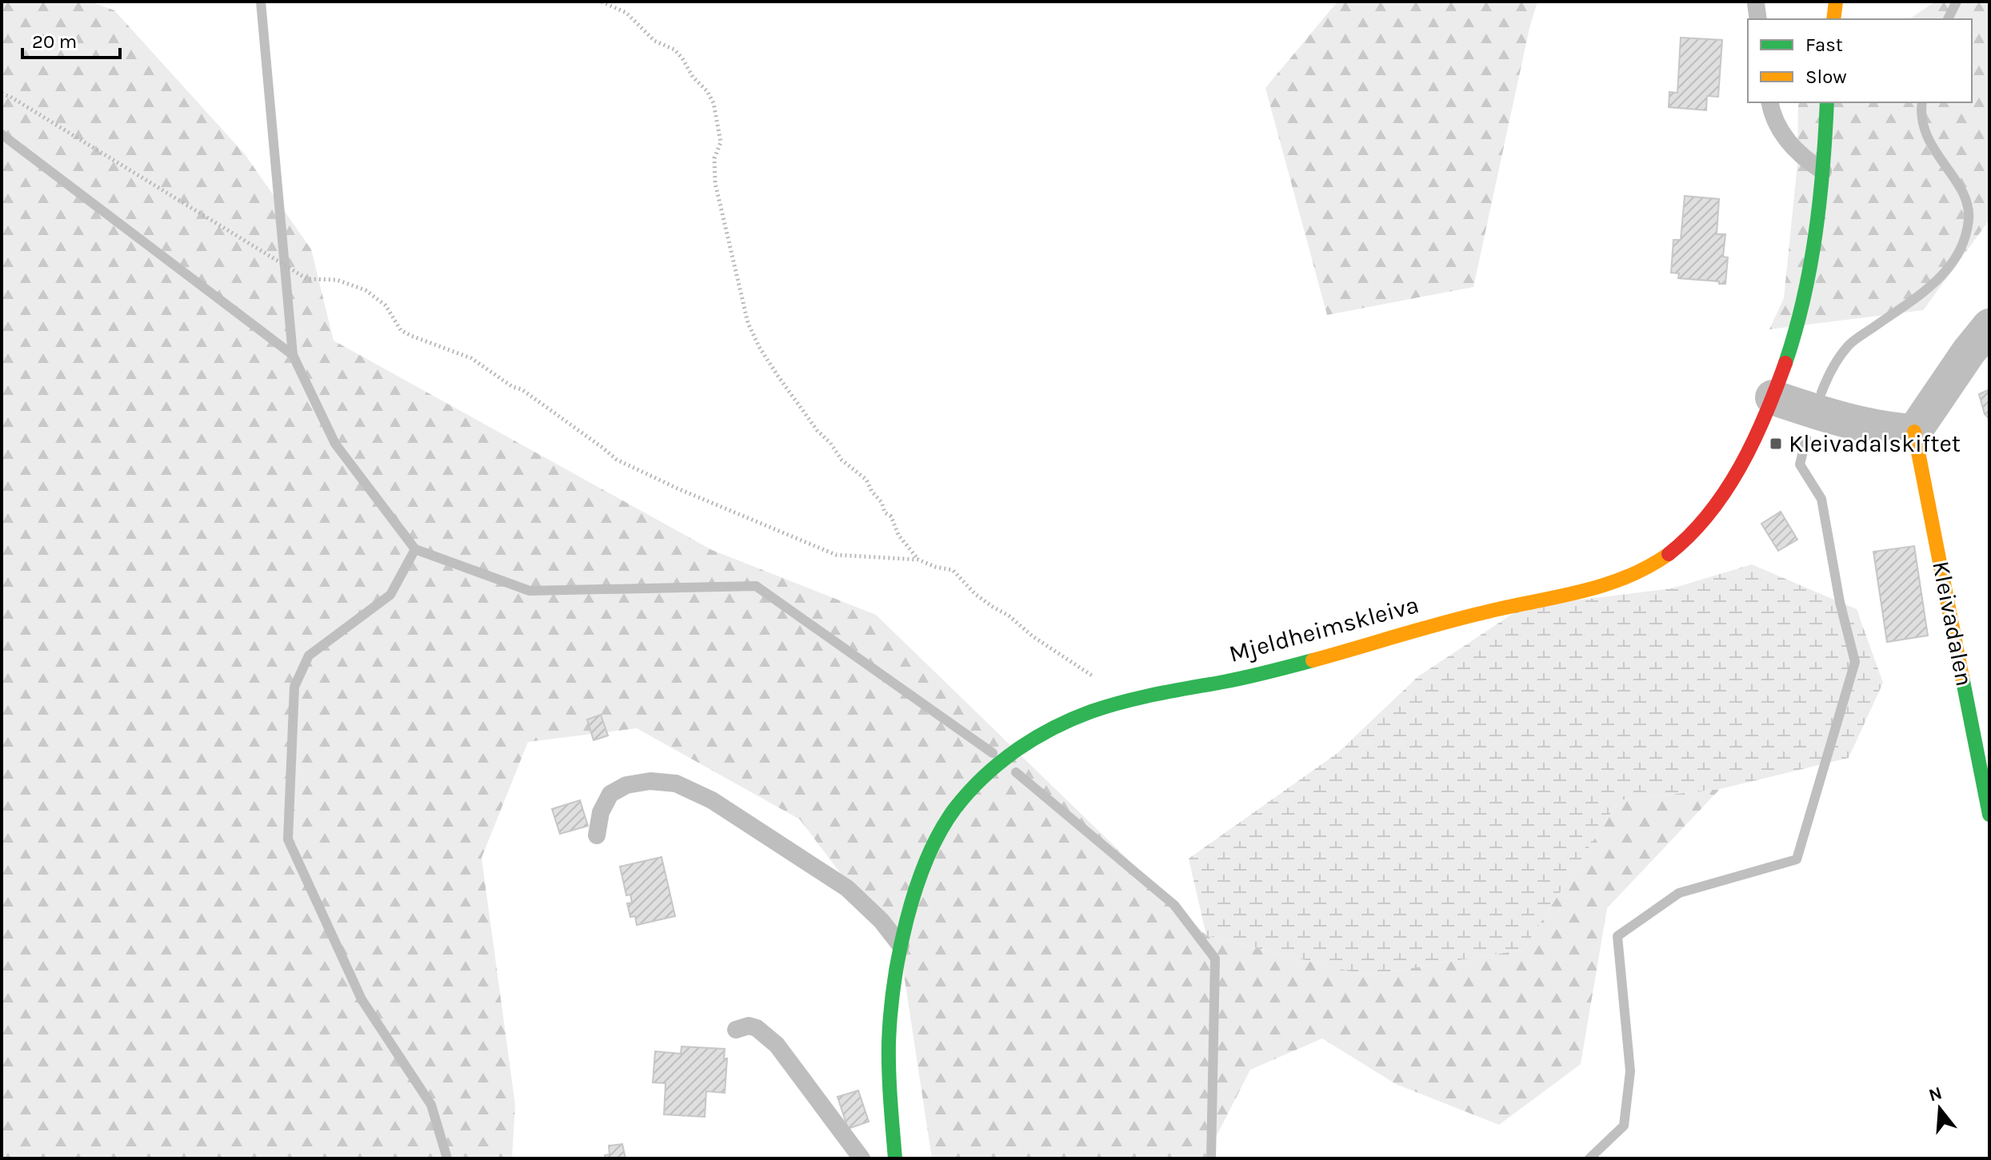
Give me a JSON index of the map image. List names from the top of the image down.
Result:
{
  "streets": {
    "main road": ["Kleivadalen", "Mjeldheimskleiva"]
  },
  "places": {
    "transit": ["Kleivadalskiftet"]
  },
  "legend": ["Fast", "Slow"],
  "scale_bar": "20 m",
  "north": "top"
}
